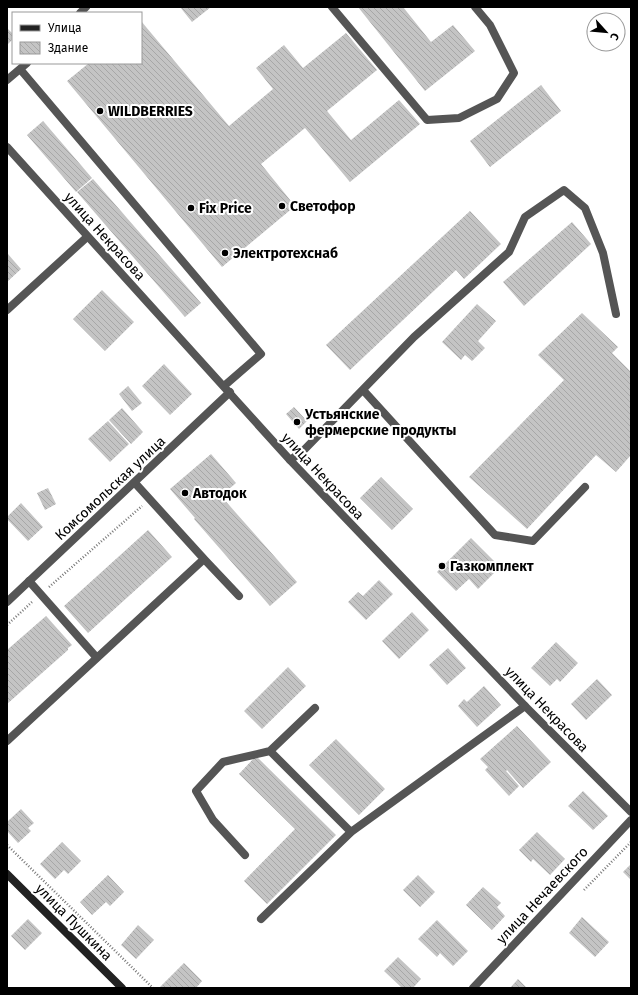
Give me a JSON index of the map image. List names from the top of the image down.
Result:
{
  "streets": {
    "main road": ["улица Пушкина"],
    "street": ["улица Некрасова", "Комсомольская улица", "улица Нечаевского"]
  },
  "crossings": [
    ["улица Некрасова", "Комсомольская улица"]
  ],
  "places": [
    "WILDBERRIES",
    "Светофор",
    "Fix Price",
    "Электротехснаб",
    "Устьянские фермерские продукты",
    "Автодок",
    "Газкомплект"
  ],
  "legend": ["Улица", "Здание"],
  "north": "bottom right"
}
